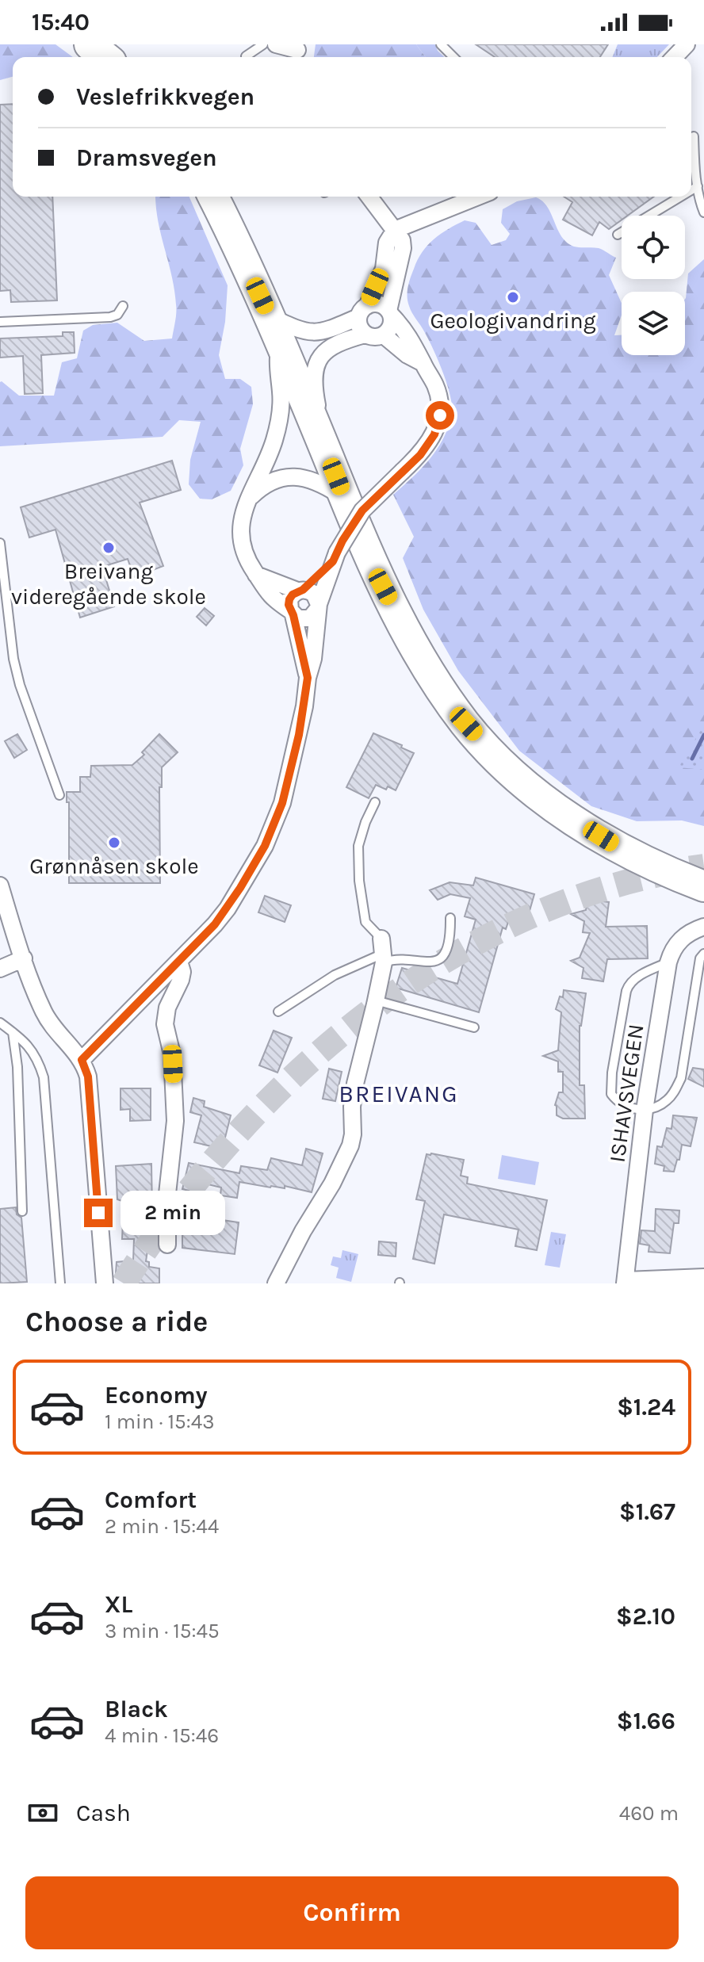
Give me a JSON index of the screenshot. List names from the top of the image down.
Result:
{
  "streets": {
    "street": ["ISHAVSVEGEN"]
  },
  "districts": ["BREIVANG"],
  "places": ["Geologivandring", "Breivang videregående skole", "Grønnåsen skole"],
  "page": {
    "status": "15:40",
    "banner": ["Veslefrikkvegen", "Dramsvegen"],
    "bubble": "2 min",
    "heading": "Choose a ride",
    "list": [
      {
        "name": "Economy",
        "note": "1 min · 15:43",
        "value": "$1.24"
      },
      {
        "name": "Comfort",
        "note": "2 min · 15:44",
        "value": "$1.67"
      },
      {
        "name": "XL",
        "note": "3 min · 15:45",
        "value": "$2.10"
      },
      {
        "name": "Black",
        "note": "4 min · 15:46",
        "value": "$1.66"
      }
    ],
    "pay": ["Cash", "460 m"],
    "buttons": "Confirm"
  }
}
